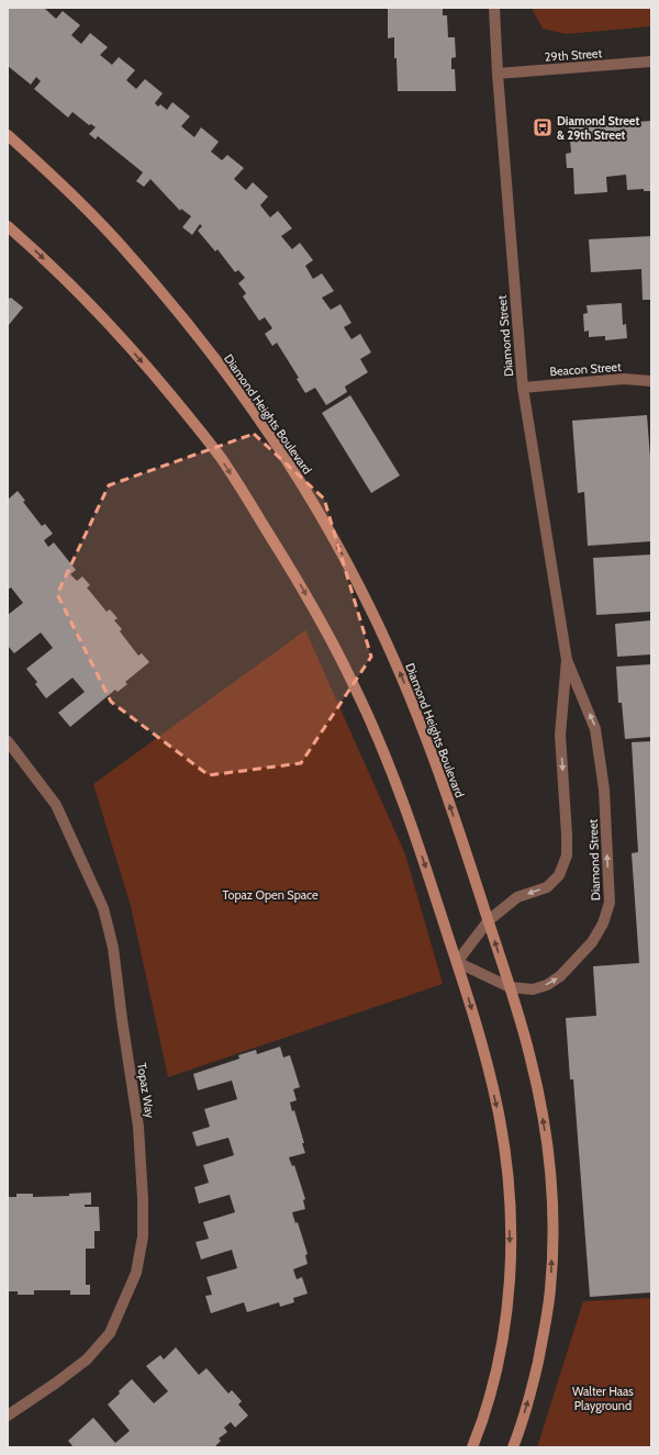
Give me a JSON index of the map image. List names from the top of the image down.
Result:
{
  "streets": {
    "main road": ["Diamond Heights Boulevard"],
    "street": [
      "29th Street",
      "Diamond Street",
      "Beacon Street",
      "Topaz Way"
    ]
  },
  "crossings": [
    ["29th Street", "Diamond Street"],
    ["Diamond Street", "Beacon Street"],
    ["Diamond Street", "Diamond Heights Boulevard"]
  ],
  "parks": ["Topaz Open Space", "Walter Haas Playground"],
  "places": {
    "bus stop": ["Diamond Street & 29th Street"]
  }
}
